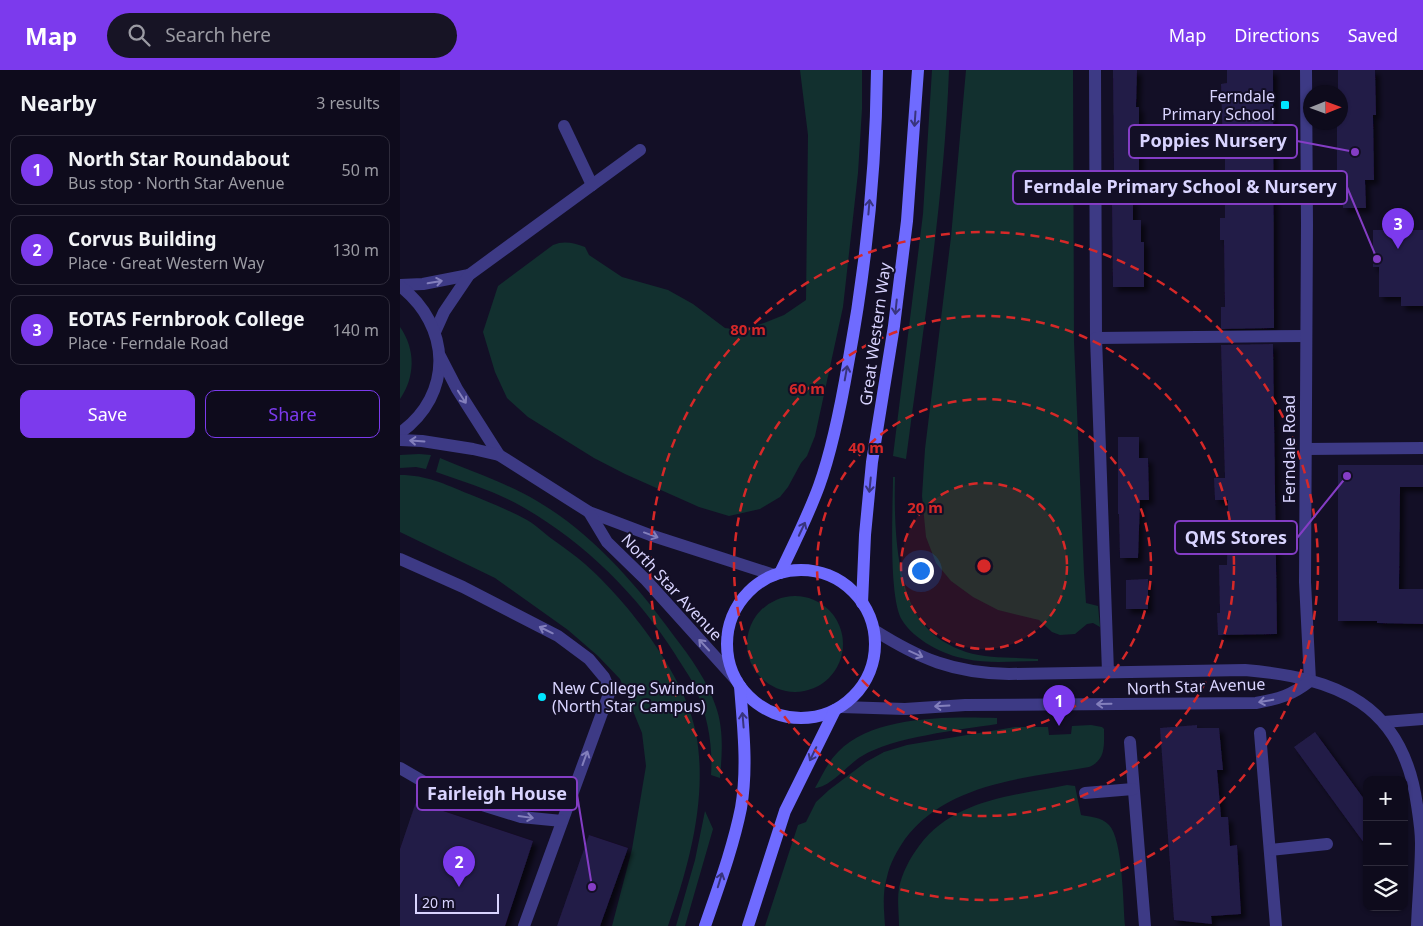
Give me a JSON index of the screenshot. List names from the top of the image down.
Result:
{
  "streets": {
    "main road": ["Great Western Way"],
    "street": ["Ferndale Road", "North Star Avenue"]
  },
  "crossings": [
    ["Great Western Way", "North Star Avenue"],
    ["Ferndale Road", "North Star Avenue"]
  ],
  "places": {
    "transit": ["Ferndale Primary School"],
    "other": [
      "Poppies Nursery",
      "Ferndale Primary School & Nursery",
      "QMS Stores",
      "New College Swindon (North Star Campus)",
      "Fairleigh House"
    ]
  },
  "scale_bar": "20 m",
  "north": "right",
  "page": {
    "header": "Map",
    "search": "Search here",
    "nav": ["Map", "Directions", "Saved"],
    "heading": ["Nearby", "3 results"],
    "list": [
      {
        "mark": "1",
        "name": "North Star Roundabout",
        "note": "Bus stop · North Star Avenue",
        "value": "50 m"
      },
      {
        "mark": "2",
        "name": "Corvus Building",
        "note": "Place · Great Western Way",
        "value": "130 m"
      },
      {
        "mark": "3",
        "name": "EOTAS Fernbrook College",
        "note": "Place · Ferndale Road",
        "value": "140 m"
      }
    ],
    "pins": ["3", "1", "2"],
    "buttons": ["Save", "Share"],
    "map_buttons": ["+", "−"],
    "scale": "20 m"
  },
  "rings": [
    "80 m",
    "60 m",
    "40 m",
    "20 m"
  ]
}
